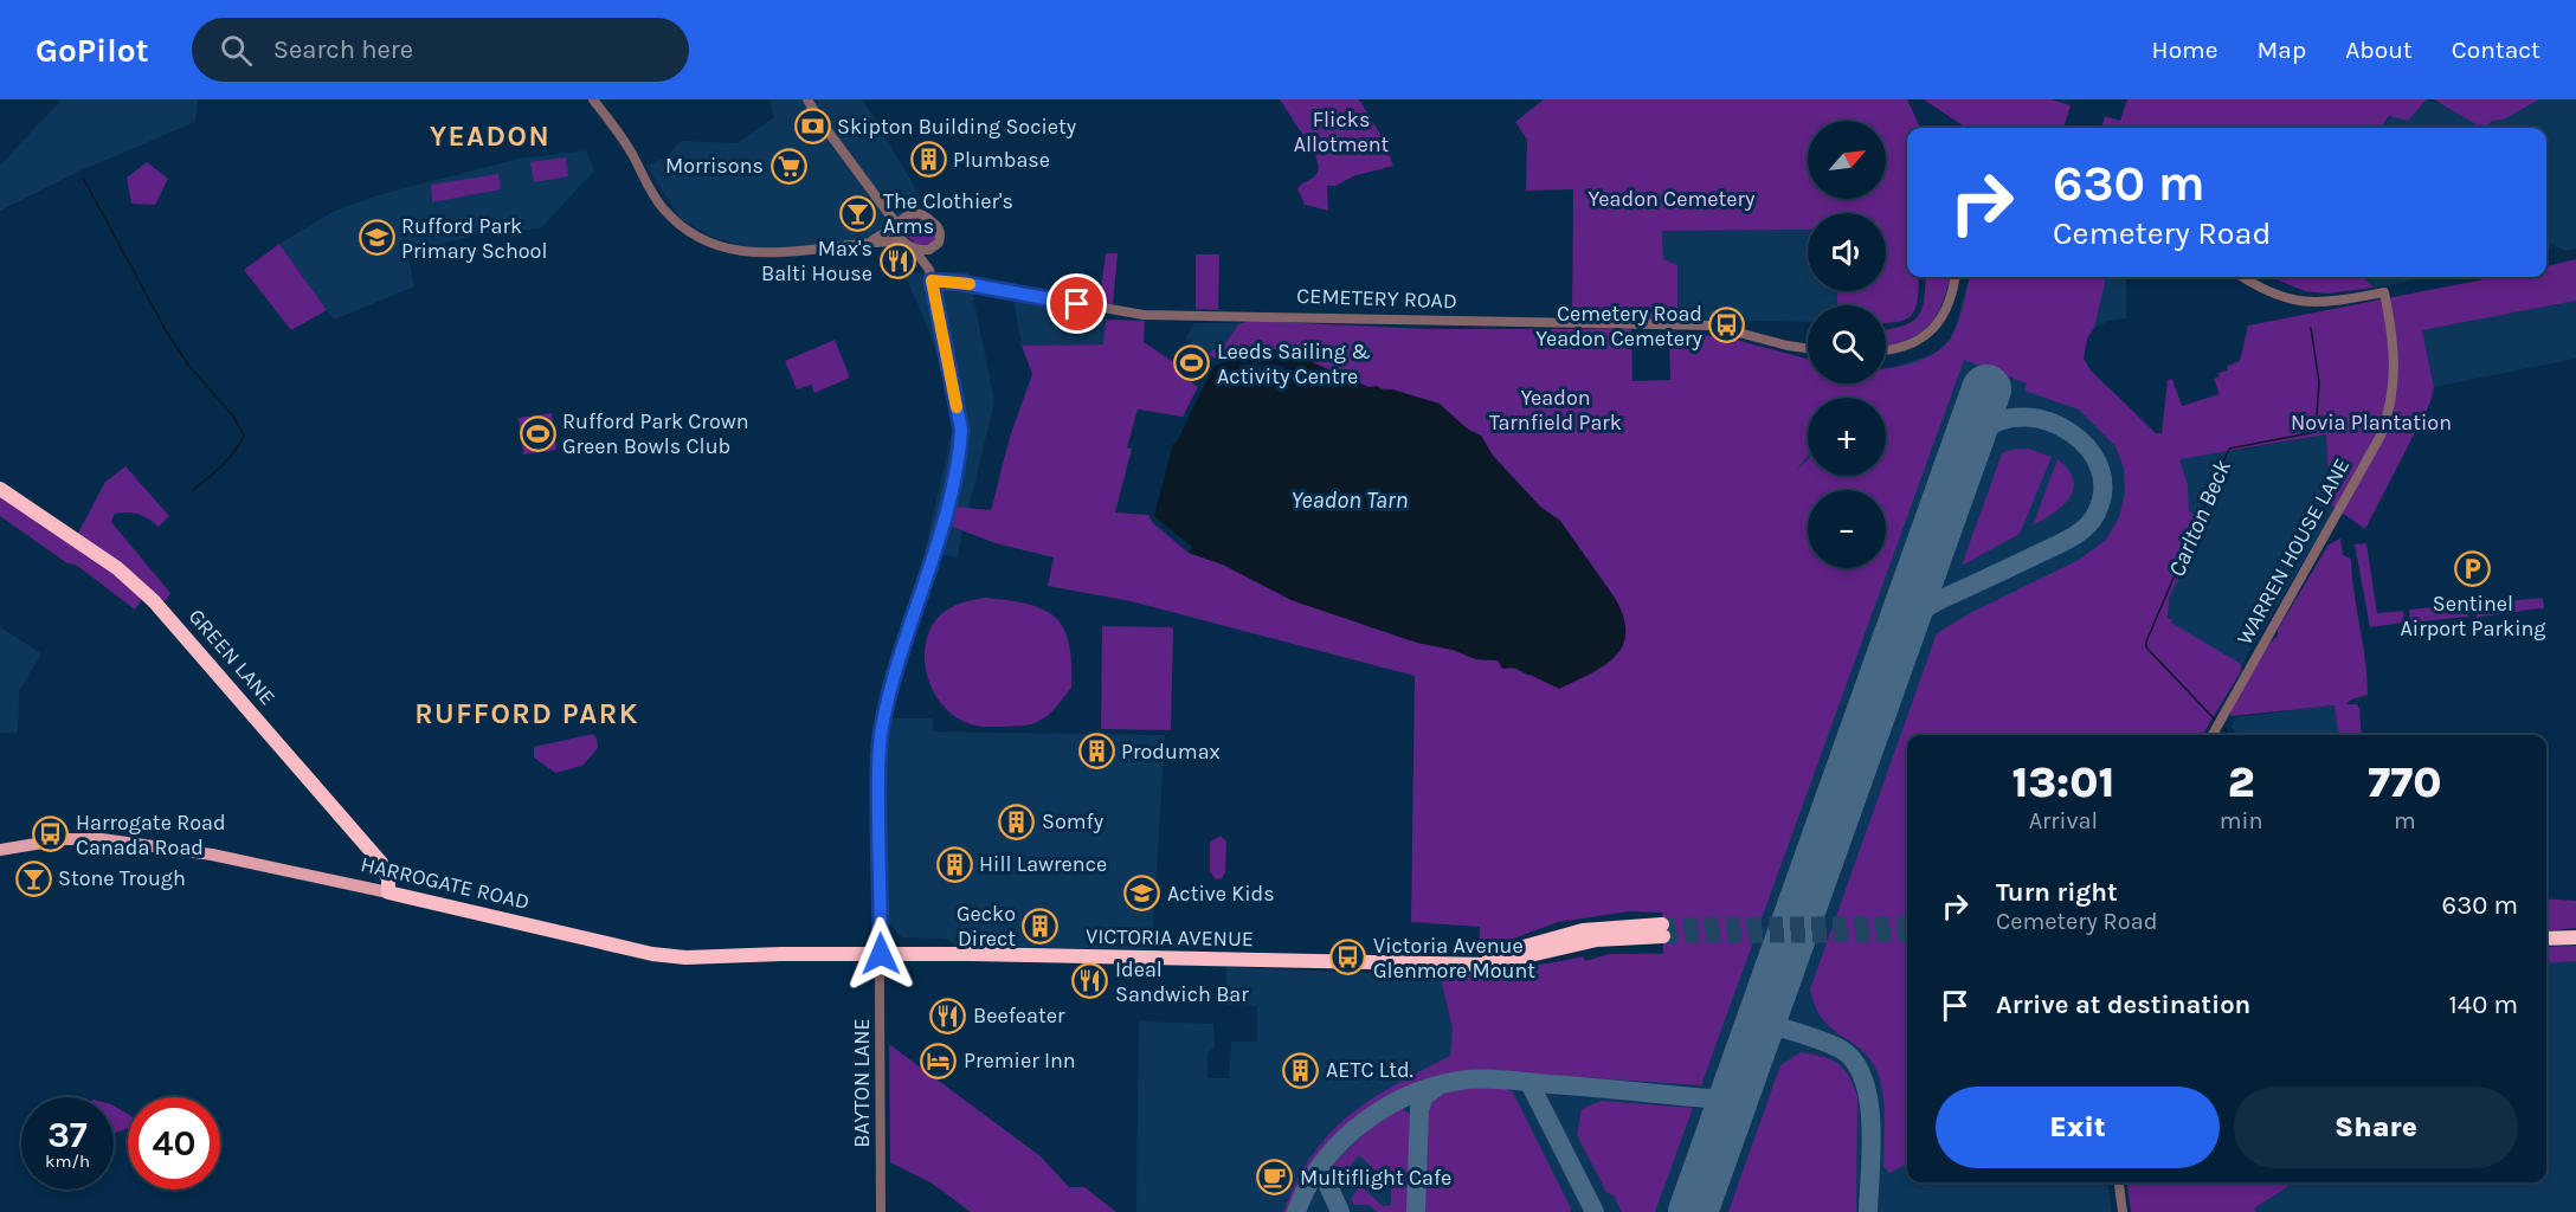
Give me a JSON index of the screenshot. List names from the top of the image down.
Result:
{
  "streets": {
    "highway": ["GREEN LANE", "HARROGATE ROAD", "VICTORIA AVENUE"],
    "street": ["CEMETERY ROAD", "WARREN HOUSE LANE", "BAYTON LANE"]
  },
  "crossings": [
    ["CEMETERY ROAD", "BAYTON LANE"],
    ["GREEN LANE", "HARROGATE ROAD"],
    ["HARROGATE ROAD", "VICTORIA AVENUE"],
    ["HARROGATE ROAD", "BAYTON LANE"],
    ["VICTORIA AVENUE", "BAYTON LANE"]
  ],
  "districts": ["YEADON", "RUFFORD PARK"],
  "water": ["Yeadon Tarn", "Carlton Beck"],
  "parks": [
    "Flicks Allotment",
    "Yeadon Cemetery",
    "Yeadon Tarnfield Park",
    "Novia Plantation"
  ],
  "places": {
    "bank": ["Skipton Building Society"],
    "building": [
      "Plumbase",
      "Produmax",
      "Somfy",
      "Hill Lawrence",
      "Gecko Direct",
      "AETC Ltd."
    ],
    "supermarket": ["Morrisons"],
    "bar": ["The Clothier's Arms", "Stone Trough"],
    "school or university": ["Rufford Park Primary School", "Active Kids"],
    "restaurant": ["Max's Balti House", "Ideal Sandwich Bar", "Beefeater"],
    "bus stop": ["Cemetery Road Yeadon Cemetery", "Harrogate Road Canada Road", "Victoria Avenue Glenmore Mount"],
    "sports": ["Leeds Sailing & Activity Centre", "Rufford Park Crown Green Bowls Club"],
    "parking": ["Sentinel Airport Parking"],
    "hotel": ["Premier Inn"],
    "cafe": ["Multiflight Cafe"]
  },
  "north": "top right",
  "page": {
    "header": "GoPilot",
    "search": "Search here",
    "nav": [
      "Home",
      "Map",
      "About",
      "Contact"
    ],
    "map_buttons": ["+", "−"],
    "turn": ["630 m", "Cemetery Road"],
    "eta": [
      "13:01",
      "Arrival",
      "2",
      "min",
      "770",
      "m"
    ],
    "list": [
      {
        "name": "Turn right",
        "note": "Cemetery Road",
        "value": "630 m"
      },
      {
        "name": "Arrive at destination",
        "value": "140 m"
      }
    ],
    "buttons": ["Exit", "Share"],
    "speed": "37 km/h",
    "limit": "40"
  }
}
